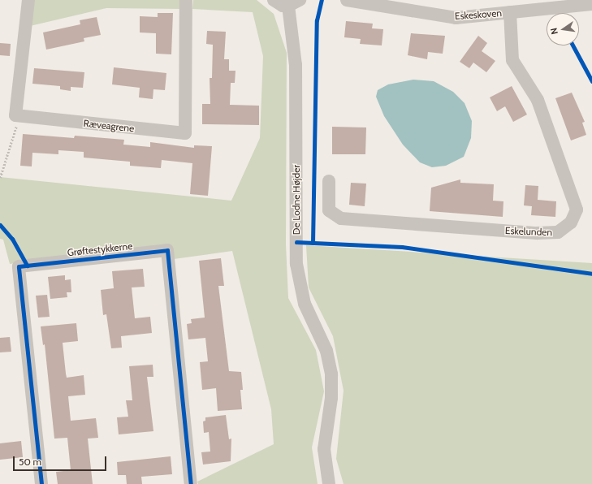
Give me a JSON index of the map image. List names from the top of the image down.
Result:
{
  "streets": {
    "street": [
      "Eskeskoven",
      "Ræveagrene",
      "De Lodne Højder",
      "Eskelunden",
      "Grøftestykkerne"
    ]
  },
  "crossings": [
    ["Eskeskoven", "Eskelunden"]
  ],
  "scale_bar": "50 m",
  "north": "left"
}
